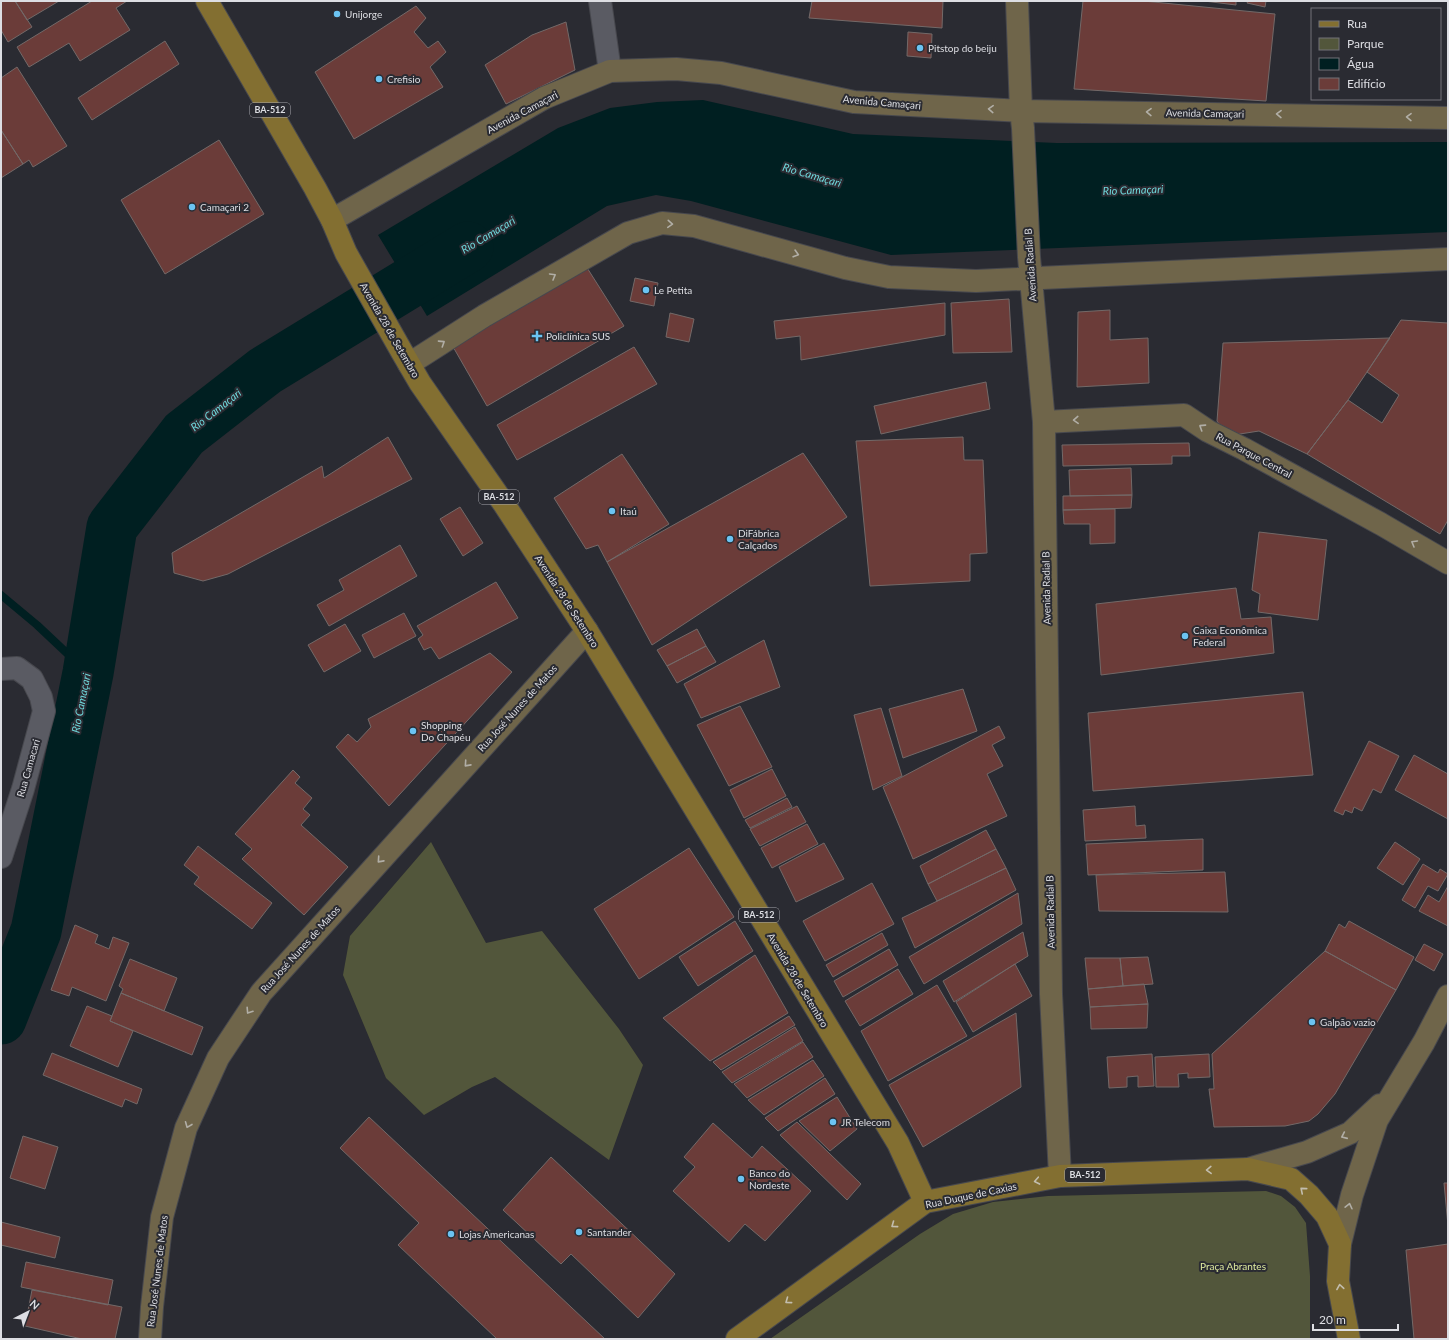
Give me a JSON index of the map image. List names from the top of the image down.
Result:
{
  "streets": {
    "main road": ["BA-512", "Avenida 28 de Setembro", "Rua Duque de Caxias"],
    "street": [
      "Avenida Camaçari",
      "Avenida Radial B",
      "Rua Parque Central",
      "Rua José Nunes de Matos",
      "Rua Camacari"
    ]
  },
  "crossings": [
    ["Avenida Camaçari", "Avenida Radial B"],
    ["Avenida Camaçari", "Avenida 28 de Setembro"],
    ["BA-512", "Rua Duque de Caxias"],
    ["Avenida Radial B", "Rua Parque Central"],
    ["Avenida Radial B", "Rua Duque de Caxias"],
    ["Avenida 28 de Setembro", "Rua José Nunes de Matos"],
    ["Avenida 28 de Setembro", "Rua Duque de Caxias"]
  ],
  "one_way": ["Rua José Nunes de Matos", "Rua Duque de Caxias"],
  "water": ["Rio Camaçari"],
  "parks": ["Praça Abrantes"],
  "places": {
    "other": [
      "Unijorge",
      "Pitstop do beiju",
      "Crefisio",
      "Camaçari 2",
      "Le Petita",
      "Itaú",
      "DiFábrica Calçados",
      "Caixa Econômica Federal",
      "Shopping Do Chapéu",
      "Galpão vazio",
      "JR Telecom",
      "Banco do Nordeste",
      "Santander",
      "Lojas Americanas"
    ],
    "health": ["Policlínica SUS"]
  },
  "legend": [
    "Rua",
    "Parque",
    "Água",
    "Edifício"
  ],
  "scale_bar": "20 m",
  "north": "top right"
}
